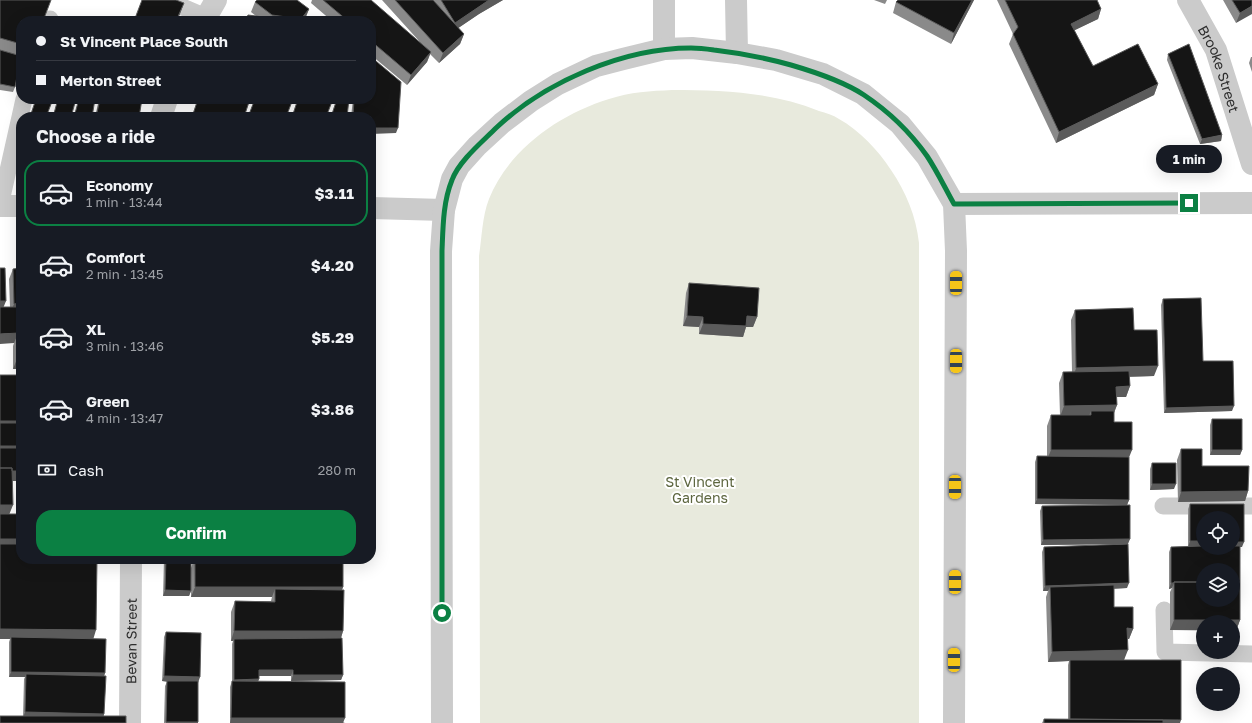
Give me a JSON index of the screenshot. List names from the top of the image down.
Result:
{
  "streets": {
    "street": ["Brooke Street", "Bevan Street"]
  },
  "parks": ["St Vincent Gardens"],
  "page": {
    "banner": ["St Vincent Place South", "Merton Street"],
    "heading": "Choose a ride",
    "bubble": "1 min",
    "list": [
      {
        "name": "Economy",
        "note": "1 min · 13:44",
        "value": "$3.11"
      },
      {
        "name": "Comfort",
        "note": "2 min · 13:45",
        "value": "$4.20"
      },
      {
        "name": "XL",
        "note": "3 min · 13:46",
        "value": "$5.29"
      },
      {
        "name": "Green",
        "note": "4 min · 13:47",
        "value": "$3.86"
      }
    ],
    "pay": ["Cash", "280 m"],
    "buttons": "Confirm",
    "map_buttons": ["+", "−"]
  }
}
